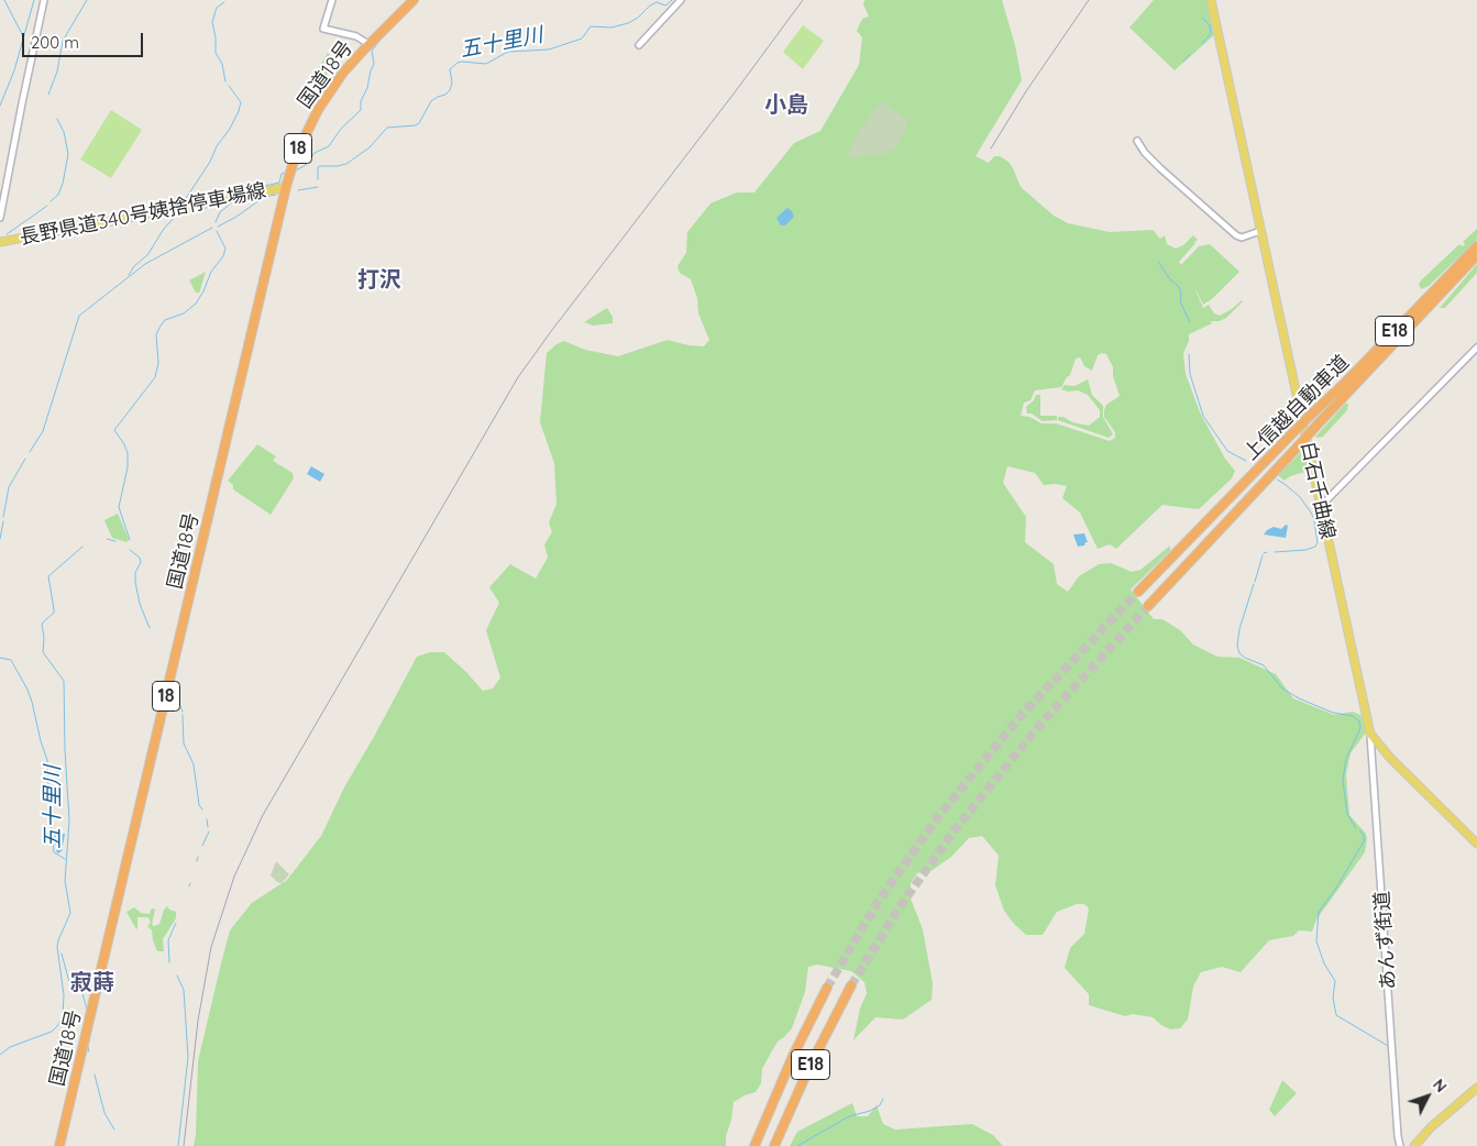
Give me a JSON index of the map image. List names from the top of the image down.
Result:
{
  "streets": {
    "highway": [
      "国道18号",
      "18",
      "E18",
      "上信越自動車道"
    ],
    "main road": ["長野県道340号姨捨停車場線", "白石千曲線"],
    "street": ["あんず街道"]
  },
  "crossings": [
    ["国道18号", "長野県道340号姨捨停車場線"],
    ["白石千曲線", "あんず街道"]
  ],
  "districts": ["小島", "打沢", "寂蒔"],
  "water": ["五十里川"],
  "scale_bar": "200 m",
  "north": "top right"
}
